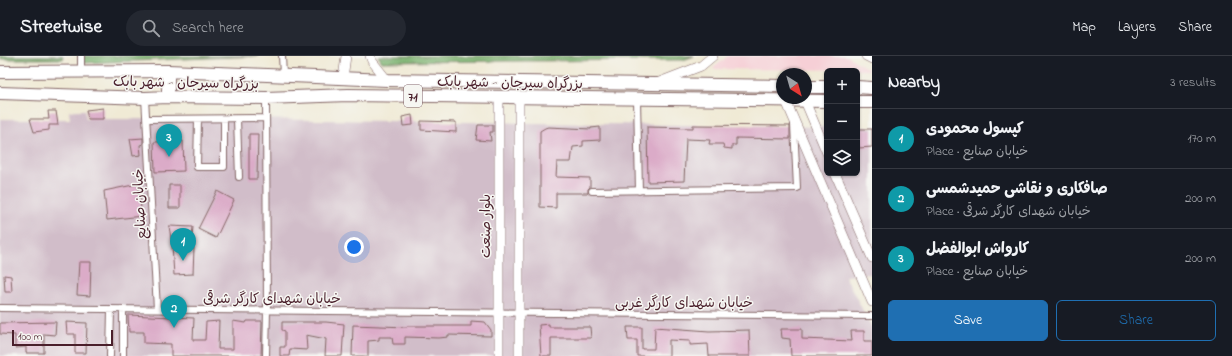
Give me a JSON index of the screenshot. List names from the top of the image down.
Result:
{
  "streets": {
    "highway": ["بزرگراه سیرجان - شهر بابک", "71"],
    "street": [
      "خیابان صنایع",
      "بلوار صنعت",
      "خیابان شهدای کارگر شرقی",
      "خیابان شهدای کارگر غربی"
    ]
  },
  "crossings": [
    ["بزرگراه سیرجان - شهر بابک", "خیابان صنایع"],
    ["بزرگراه سیرجان - شهر بابک", "بلوار صنعت"],
    ["خیابان صنایع", "خیابان شهدای کارگر شرقی"],
    ["بلوار صنعت", "خیابان شهدای کارگر شرقی"],
    ["بلوار صنعت", "خیابان شهدای کارگر غربی"],
    ["خیابان شهدای کارگر شرقی", "خیابان شهدای کارگر غربی"]
  ],
  "scale_bar": "100 m",
  "north": "bottom right",
  "page": {
    "header": "Streetwise",
    "search": "Search here",
    "nav": ["Map", "Layers", "Share"],
    "heading": ["Nearby", "3 results"],
    "map_buttons": ["+", "−"],
    "list": [
      {
        "mark": "1",
        "name": "کپسول محمودی",
        "note": "Place · خیابان صنایع",
        "value": "170 m"
      },
      {
        "mark": "2",
        "name": "صافکاری و نقاشی حمیدشمسی",
        "note": "Place · خیابان شهدای کارگر شرقی",
        "value": "200 m"
      },
      {
        "mark": "3",
        "name": "کارواش ابوالفضل",
        "note": "Place · خیابان صنایع",
        "value": "200 m"
      }
    ],
    "pins": ["3", "1", "2"],
    "buttons": ["Save", "Share"],
    "scale": "100 m"
  }
}
